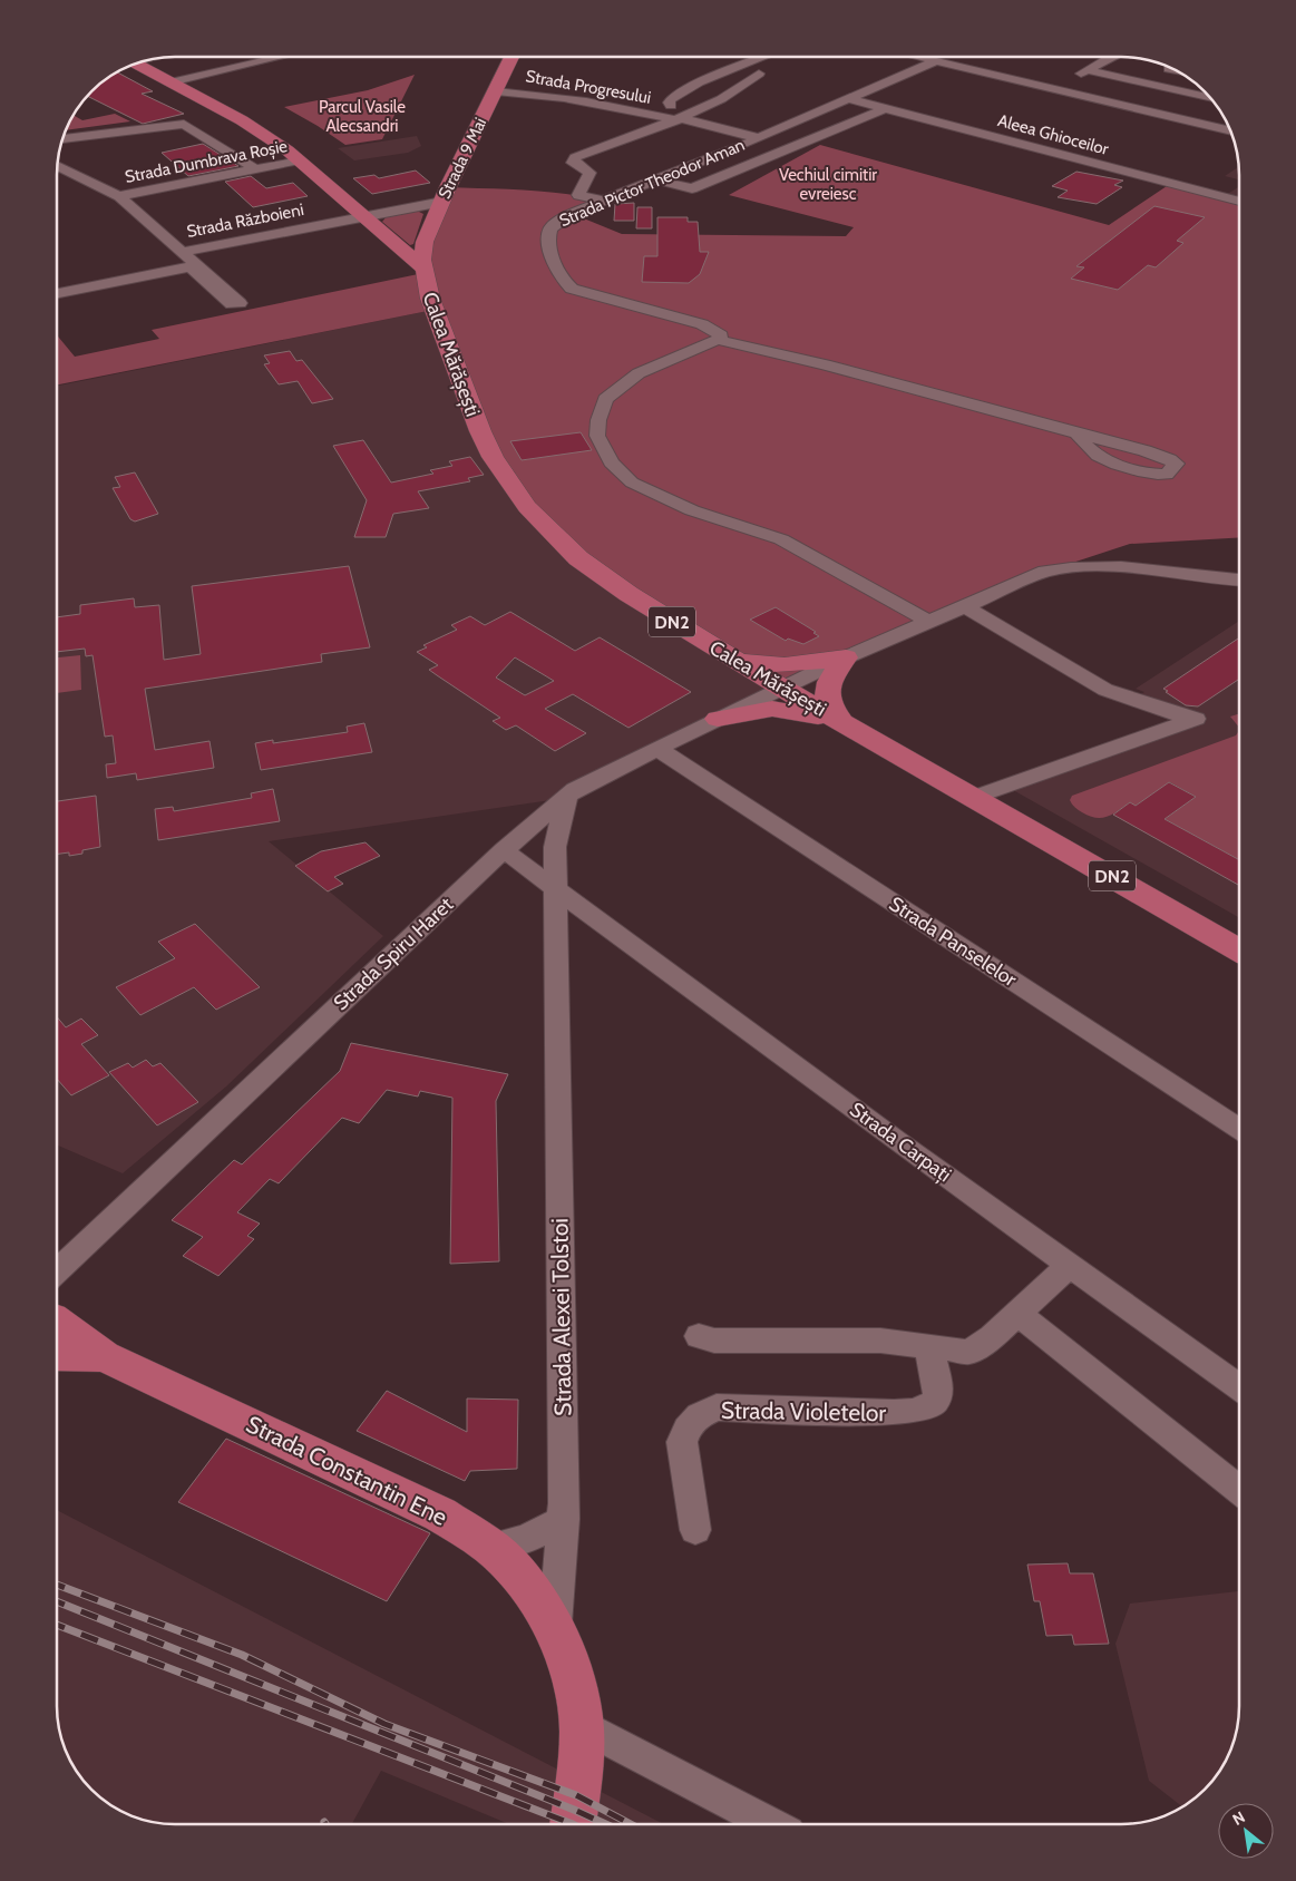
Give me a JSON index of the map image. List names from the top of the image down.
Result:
{
  "streets": {
    "main road": [
      "Strada 9 Mai",
      "Calea Mărășești",
      "DN2",
      "Strada Alexei Tolstoi",
      "Strada Constantin Ene"
    ],
    "street": [
      "Strada Progresului",
      "Aleea Ghioceilor",
      "Strada Dumbrava Roșie",
      "Strada Pictor Theodor Aman",
      "Strada Războieni",
      "Strada Panselelor",
      "Strada Spiru Haret",
      "Strada Carpați",
      "Strada Violetelor"
    ]
  },
  "crossings": [
    ["Strada Progresului", "Strada 9 Mai"],
    ["Strada Progresului", "Strada Pictor Theodor Aman"],
    ["Aleea Ghioceilor", "Strada Pictor Theodor Aman"],
    ["Strada 9 Mai", "Strada Războieni"],
    ["Strada 9 Mai", "Calea Mărășești"],
    ["Strada Dumbrava Roșie", "Strada Războieni"],
    ["Strada Dumbrava Roșie", "Calea Mărășești"],
    ["Strada Războieni", "Calea Mărășești"],
    ["Calea Mărășești", "Strada Spiru Haret"],
    ["Strada Panselelor", "Strada Spiru Haret"],
    ["Strada Spiru Haret", "Strada Carpați"],
    ["Strada Spiru Haret", "Strada Alexei Tolstoi"],
    ["Strada Carpați", "Strada Alexei Tolstoi"],
    ["Strada Alexei Tolstoi", "Strada Constantin Ene"]
  ],
  "parks": ["Parcul Vasile Alecsandri", "Vechiul cimitir evreiesc"],
  "north": "top left"
}
